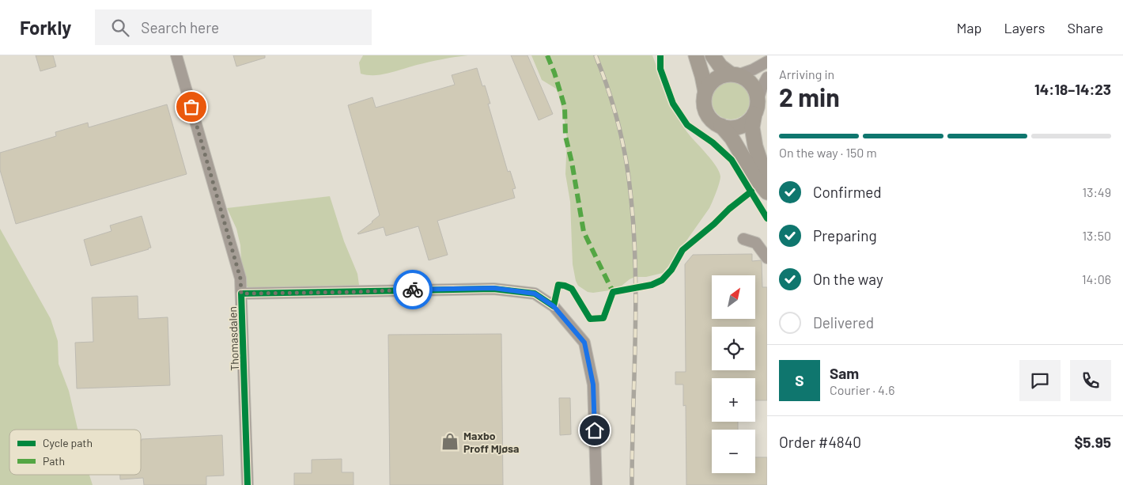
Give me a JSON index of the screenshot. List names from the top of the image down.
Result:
{
  "streets": {
    "street": ["Thomasdalen"]
  },
  "places": {
    "shop": ["Maxbo Proff Mjøsa"]
  },
  "legend": ["Cycle path", "Path"],
  "north": "top right",
  "page": {
    "header": "Forkly",
    "search": "Search here",
    "nav": ["Map", "Layers", "Share"],
    "heading": ["2 min", "Arriving in", "14:18–14:23"],
    "panel": [
      "Sam",
      "Courier · 4.6",
      "Order #4840",
      "$5.95"
    ],
    "bar": "On the way · 150 m",
    "list": [
      ["Confirmed", "13:49"],
      ["Preparing", "13:50"],
      ["On the way", "14:06"],
      "Delivered"
    ],
    "map_buttons": ["+", "−"],
    "round": "S"
  }
}
